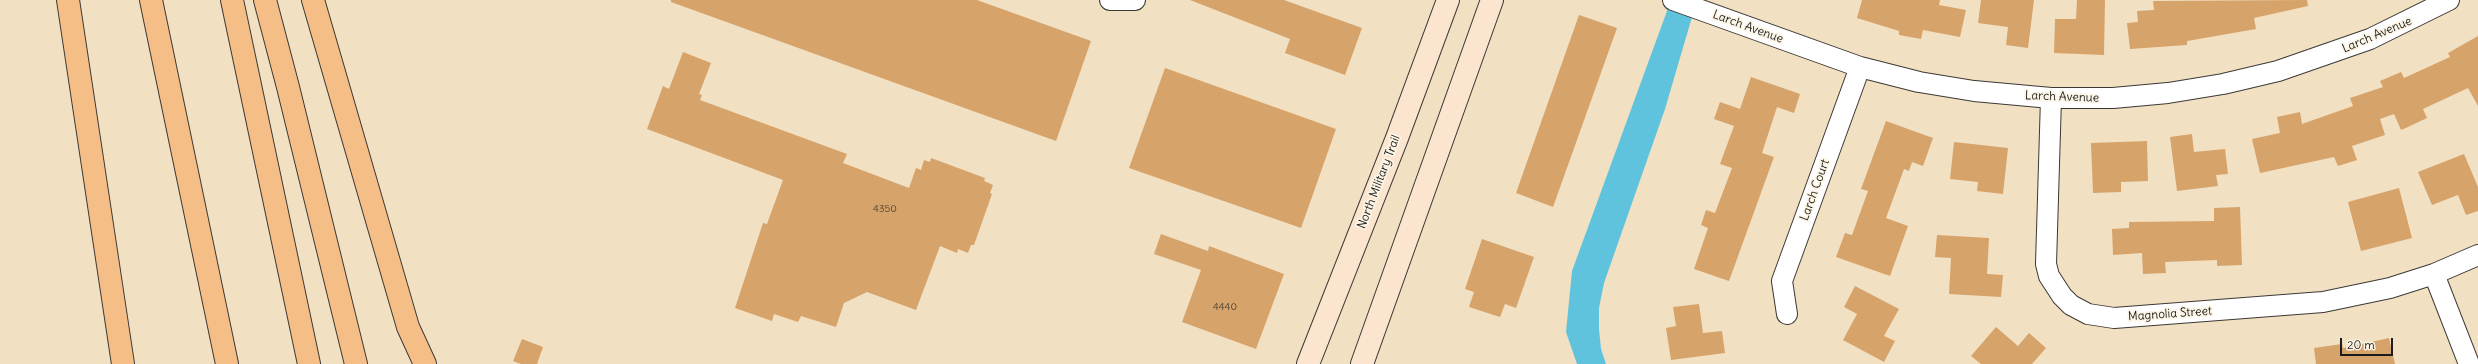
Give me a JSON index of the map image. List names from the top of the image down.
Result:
{
  "streets": {
    "main road": ["North Military Trail"],
    "street": ["Larch Avenue", "Larch Court", "Magnolia Street"]
  },
  "crossings": [
    ["Larch Avenue", "Larch Court"],
    ["Larch Avenue", "Magnolia Street"]
  ],
  "house_numbers": ["4350", "4440"],
  "scale_bar": "20 m"
}
